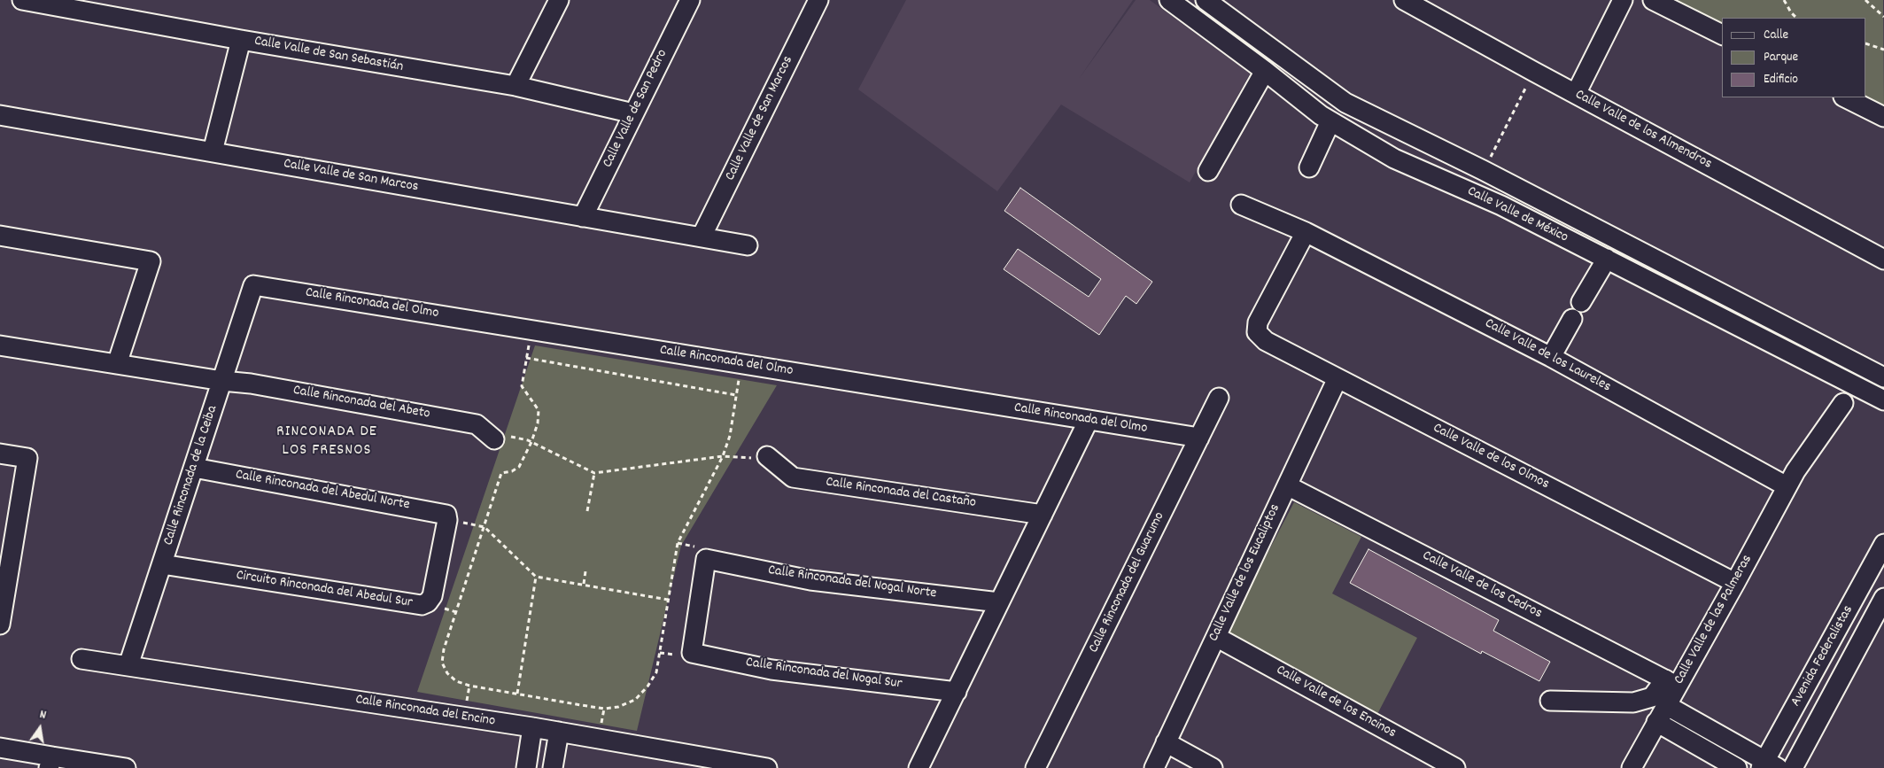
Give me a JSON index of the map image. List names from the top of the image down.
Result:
{
  "streets": {
    "street": [
      "Calle Valle de San Sebastián",
      "Calle Valle de San Pedro",
      "Calle Valle de San Marcos",
      "Calle Valle de los Almendros",
      "Calle Valle de México",
      "Calle Rinconada del Olmo",
      "Calle Valle de los Laureles",
      "Calle Rinconada del Abeto",
      "Calle Valle de los Olmos",
      "Calle Rinconada de la Ceiba",
      "Calle Rinconada del Abedul Norte",
      "Calle Rinconada del Castaño",
      "Calle Valle de los Eucaliptos",
      "Calle Rinconada del Nogal Norte",
      "Calle Rinconada del Guarumo",
      "Calle Valle de los Cedros",
      "Circuito Rinconada del Abedul Sur",
      "Calle Valle de las Palmeras",
      "Avenida Federalistas",
      "Calle Rinconada del Nogal Sur",
      "Calle Valle de los Encinos",
      "Calle Rinconada del Encino"
    ]
  },
  "crossings": [
    ["Calle Valle de San Sebastián", "Calle Valle de San Pedro"],
    ["Calle Valle de San Pedro", "Calle Valle de San Marcos"],
    ["Calle Rinconada del Olmo", "Calle Rinconada de la Ceiba"],
    ["Calle Rinconada del Olmo", "Calle Rinconada del Guarumo"],
    ["Calle Valle de los Laureles", "Calle Valle de los Olmos"],
    ["Calle Valle de los Laureles", "Calle Valle de las Palmeras"],
    ["Calle Rinconada del Abeto", "Calle Rinconada de la Ceiba"],
    ["Calle Valle de los Olmos", "Calle Valle de los Eucaliptos"],
    ["Calle Valle de los Olmos", "Calle Valle de las Palmeras"],
    ["Calle Rinconada de la Ceiba", "Calle Rinconada del Abedul Norte"],
    ["Calle Rinconada de la Ceiba", "Circuito Rinconada del Abedul Sur"],
    ["Calle Rinconada de la Ceiba", "Calle Rinconada del Encino"],
    ["Calle Rinconada del Abedul Norte", "Circuito Rinconada del Abedul Sur"],
    ["Calle Valle de los Eucaliptos", "Calle Valle de los Cedros"],
    ["Calle Valle de los Eucaliptos", "Calle Valle de los Encinos"],
    ["Calle Rinconada del Nogal Norte", "Calle Rinconada del Nogal Sur"],
    ["Calle Valle de los Cedros", "Calle Valle de las Palmeras"]
  ],
  "districts": ["RINCONADA DE LOS FRESNOS"],
  "legend": ["Calle", "Parque", "Edificio"],
  "north": "top"
}
